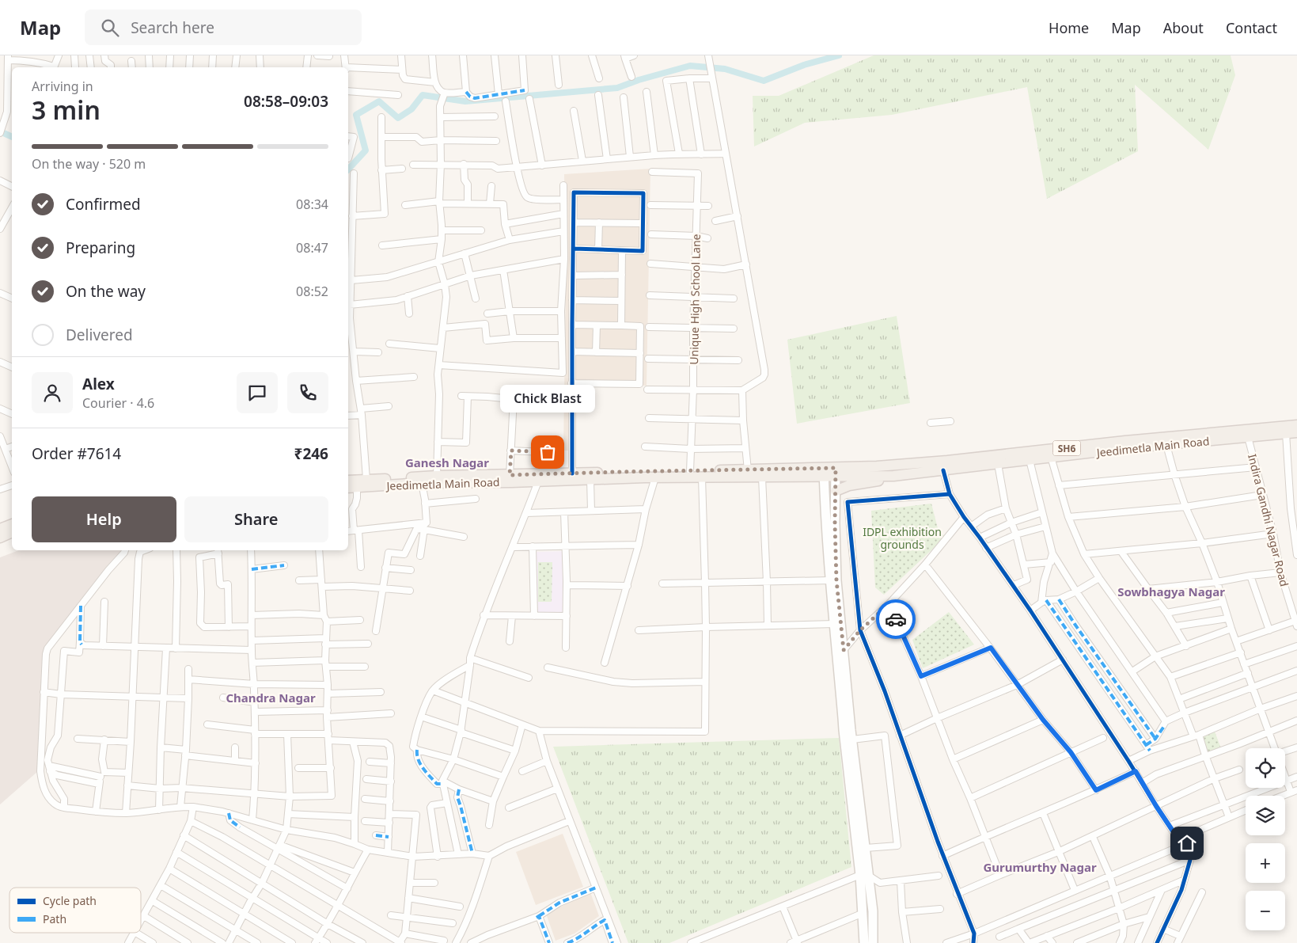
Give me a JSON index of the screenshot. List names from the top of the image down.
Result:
{
  "streets": {
    "main road": ["Jeedimetla Main Road", "SH6"],
    "street": ["Unique High School Lane", "Indira Gandhi Nagar Road"]
  },
  "crossings": [
    ["Unique High School Lane", "Jeedimetla Main Road"],
    ["Jeedimetla Main Road", "Indira Gandhi Nagar Road"]
  ],
  "districts": [
    "Ganesh Nagar",
    "Sowbhagya Nagar",
    "Chandra Nagar",
    "Gurumurthy Nagar"
  ],
  "parks": ["IDPL exhibition grounds"],
  "places": ["Chick Blast"],
  "legend": ["Cycle path", "Path"],
  "page": {
    "header": "Map",
    "search": "Search here",
    "nav": [
      "Home",
      "Map",
      "About",
      "Contact"
    ],
    "heading": ["3 min", "Arriving in", "08:58–09:03"],
    "panel": [
      "Alex",
      "Courier · 4.6",
      "Order #7614",
      "₹246"
    ],
    "bar": "On the way · 520 m",
    "list": [
      ["Confirmed", "08:34"],
      ["Preparing", "08:47"],
      ["On the way", "08:52"],
      "Delivered"
    ],
    "bubble": "Chick Blast",
    "buttons": ["Help", "Share"],
    "map_buttons": ["+", "−"]
  }
}
